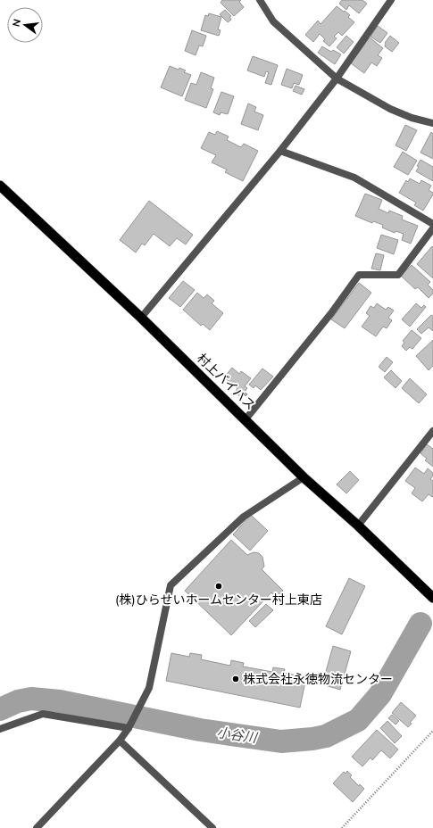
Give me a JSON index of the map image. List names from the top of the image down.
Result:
{
  "streets": {
    "highway": ["村上バイパス"]
  },
  "water": ["小谷川"],
  "places": ["(株)ひらせいホームセンター村上東店", "株式会社永徳物流センター"],
  "north": "left"
}
